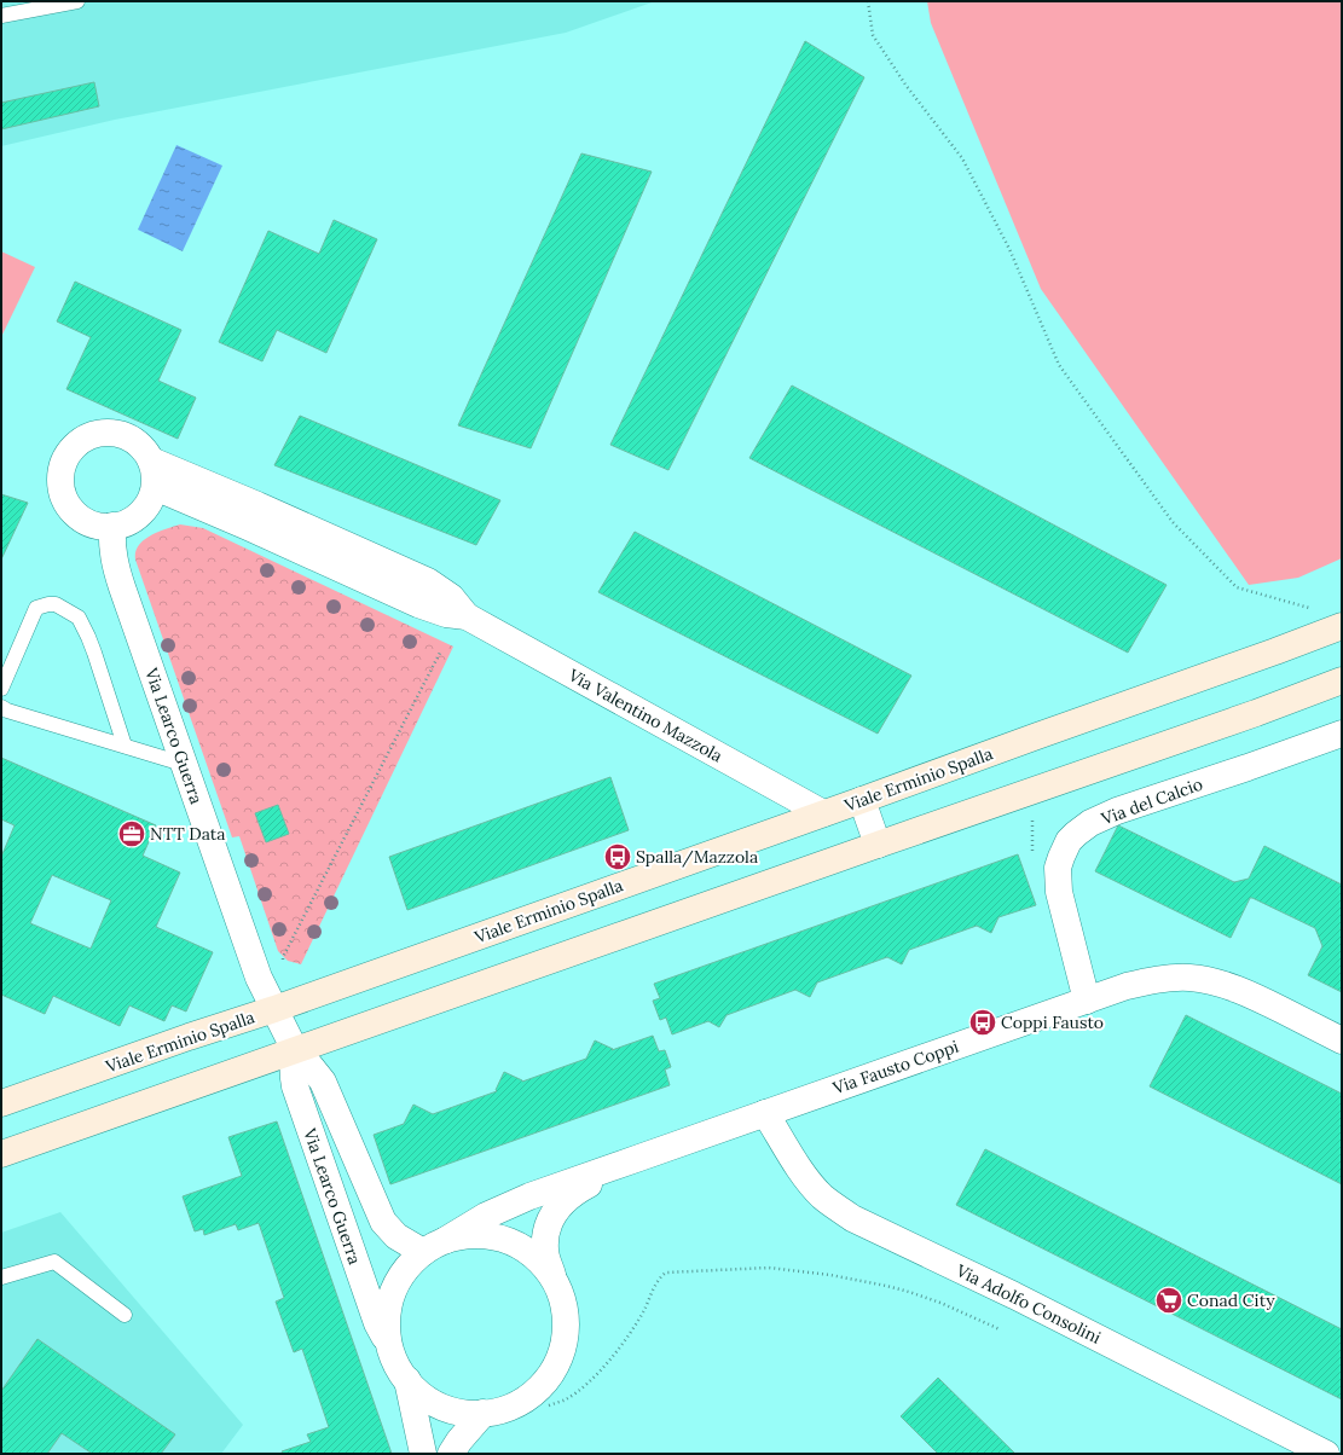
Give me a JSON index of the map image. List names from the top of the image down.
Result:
{
  "streets": {
    "main road": ["Viale Erminio Spalla"],
    "street": [
      "Via Valentino Mazzola",
      "Via Learco Guerra",
      "Via del Calcio",
      "Via Fausto Coppi",
      "Via Adolfo Consolini"
    ]
  },
  "crossings": [
    ["Via Valentino Mazzola", "Via Learco Guerra"],
    ["Via Valentino Mazzola", "Viale Erminio Spalla"],
    ["Via Learco Guerra", "Viale Erminio Spalla"],
    ["Via Learco Guerra", "Via Fausto Coppi"],
    ["Via del Calcio", "Via Fausto Coppi"],
    ["Via Fausto Coppi", "Via Adolfo Consolini"]
  ],
  "places": {
    "office": ["NTT Data"],
    "bus stop": ["Spalla/Mazzola", "Coppi Fausto"],
    "supermarket": ["Conad City"]
  }
}
